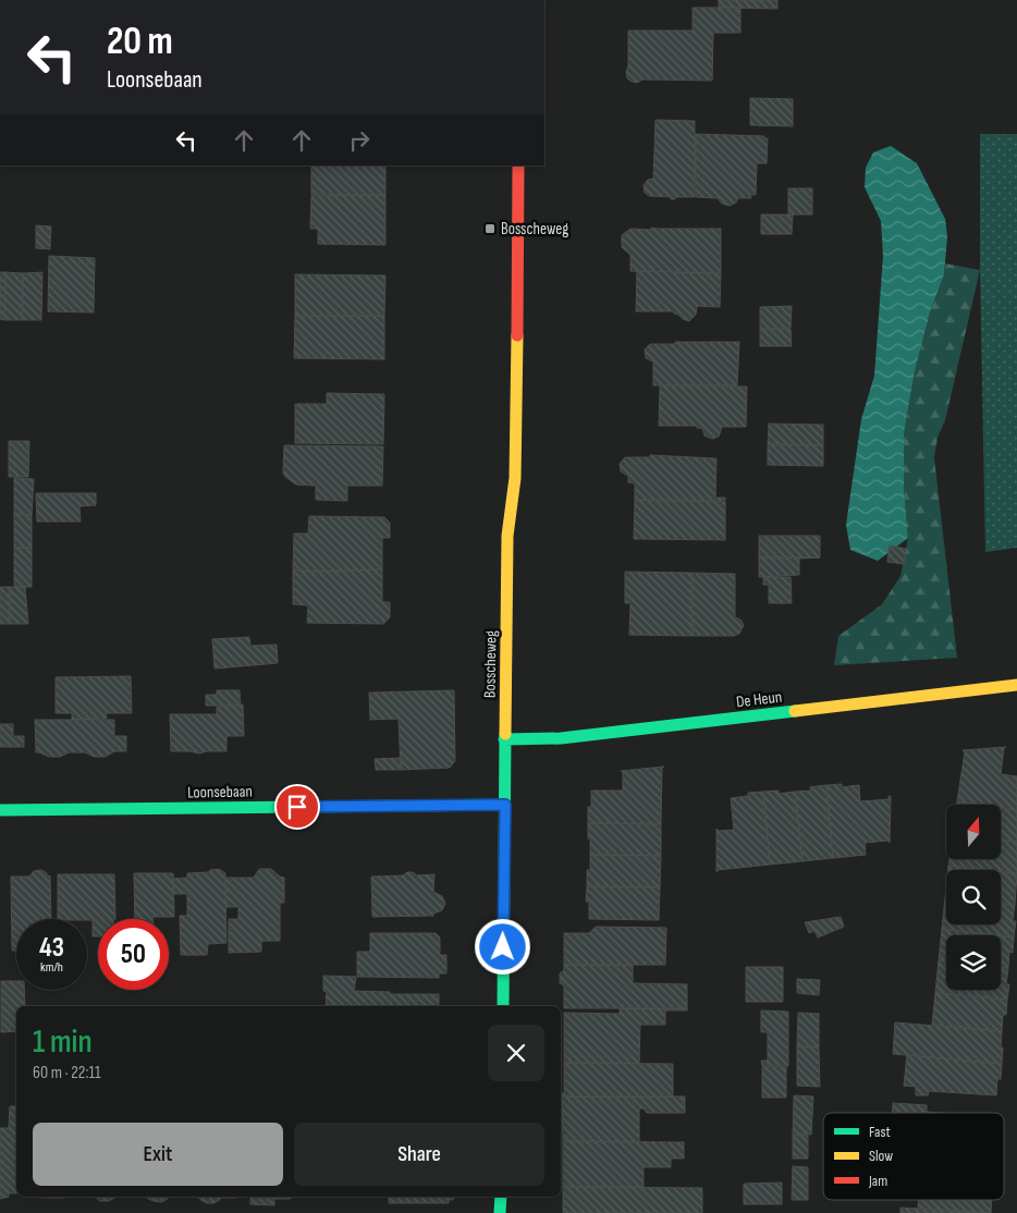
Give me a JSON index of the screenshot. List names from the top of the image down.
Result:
{
  "streets": {
    "street": ["Bosscheweg", "De Heun", "Loonsebaan"]
  },
  "crossings": [
    ["Bosscheweg", "De Heun"],
    ["Bosscheweg", "Loonsebaan"]
  ],
  "places": {
    "transit": ["Bosscheweg"]
  },
  "legend": ["Fast", "Slow", "Jam"],
  "north": "top",
  "page": {
    "turn": ["20 m", "Loonsebaan"],
    "speed": "43 km/h",
    "limit": "50",
    "heading": ["1 min", "60 m · 22:11"],
    "buttons": ["Exit", "Share"]
  }
}
